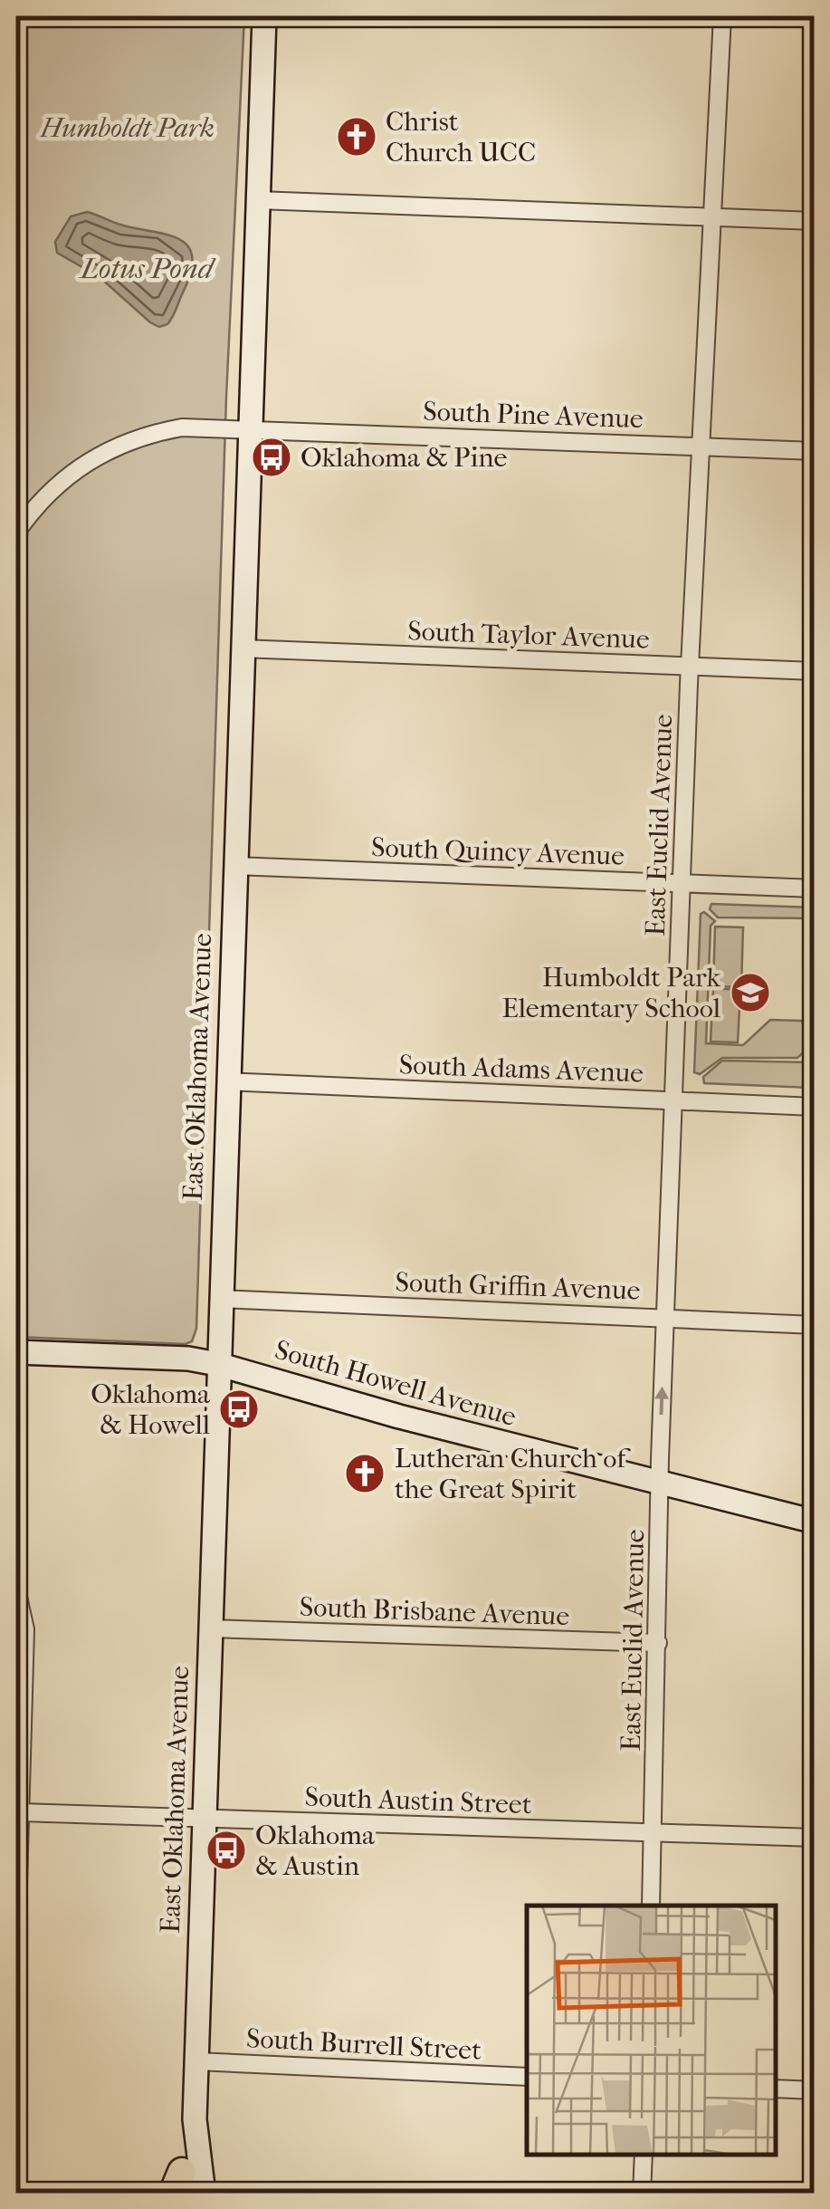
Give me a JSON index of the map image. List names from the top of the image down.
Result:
{
  "streets": {
    "main road": ["East Oklahoma Avenue", "South Howell Avenue"],
    "street": [
      "South Pine Avenue",
      "South Taylor Avenue",
      "East Euclid Avenue",
      "South Quincy Avenue",
      "South Adams Avenue",
      "South Griffin Avenue",
      "South Brisbane Avenue",
      "South Austin Street",
      "South Burrell Street"
    ]
  },
  "crossings": [
    ["South Pine Avenue", "East Euclid Avenue"],
    ["South Pine Avenue", "East Oklahoma Avenue"],
    ["South Taylor Avenue", "East Euclid Avenue"],
    ["South Taylor Avenue", "East Oklahoma Avenue"],
    ["East Euclid Avenue", "South Quincy Avenue"],
    ["East Euclid Avenue", "South Adams Avenue"],
    ["East Euclid Avenue", "South Griffin Avenue"],
    ["East Euclid Avenue", "South Howell Avenue"],
    ["East Euclid Avenue", "South Brisbane Avenue"],
    ["East Euclid Avenue", "South Austin Street"],
    ["South Quincy Avenue", "East Oklahoma Avenue"],
    ["East Oklahoma Avenue", "South Adams Avenue"],
    ["East Oklahoma Avenue", "South Griffin Avenue"],
    ["East Oklahoma Avenue", "South Howell Avenue"],
    ["East Oklahoma Avenue", "South Brisbane Avenue"],
    ["East Oklahoma Avenue", "South Austin Street"],
    ["East Oklahoma Avenue", "South Burrell Street"]
  ],
  "water": ["Lotus Pond"],
  "parks": ["Humboldt Park"],
  "places": {
    "church": ["Christ Church UCC", "Lutheran Church of the Great Spirit"],
    "bus stop": ["Oklahoma & Pine", "Oklahoma & Howell", "Oklahoma & Austin"],
    "school or university": ["Humboldt Park Elementary School"]
  }
}
